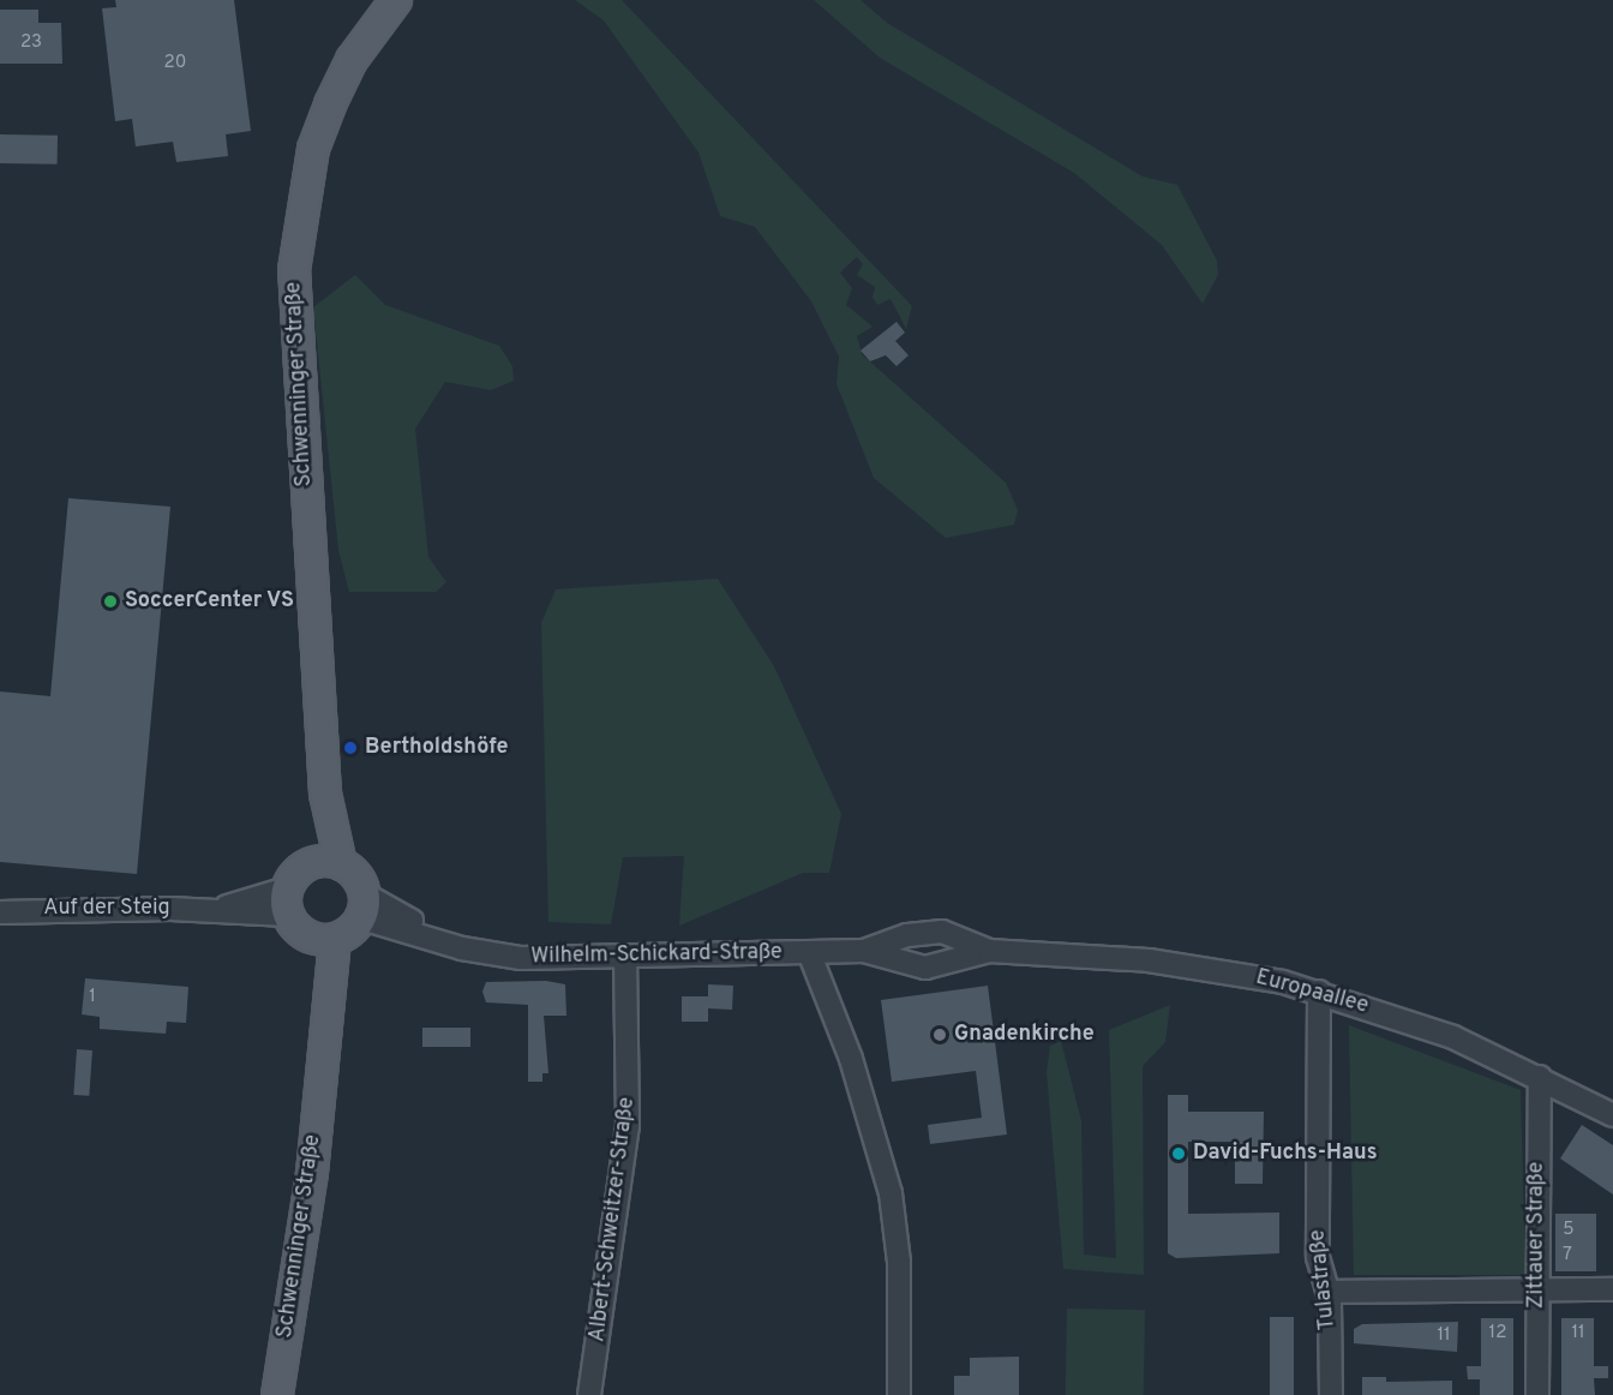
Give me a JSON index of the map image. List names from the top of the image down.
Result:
{
  "streets": {
    "main road": ["Schwenninger Straße"],
    "street": [
      "Auf der Steig",
      "Wilhelm-Schickard-Straße",
      "Europaallee",
      "Albert-Schweitzer-Straße",
      "Zittauer Straße",
      "Tulastraße"
    ]
  },
  "crossings": [
    ["Schwenninger Straße", "Auf der Steig"],
    ["Schwenninger Straße", "Wilhelm-Schickard-Straße"],
    ["Auf der Steig", "Wilhelm-Schickard-Straße"],
    ["Wilhelm-Schickard-Straße", "Europaallee"],
    ["Wilhelm-Schickard-Straße", "Albert-Schweitzer-Straße"],
    ["Europaallee", "Zittauer Straße"],
    ["Europaallee", "Tulastraße"]
  ],
  "places": [
    "SoccerCenter VS",
    "Bertholdshöfe",
    "Gnadenkirche",
    "David-Fuchs-Haus"
  ],
  "house_numbers": [
    "23",
    "20",
    "1",
    "5",
    "7",
    "12",
    "11",
    "11"
  ]
}
